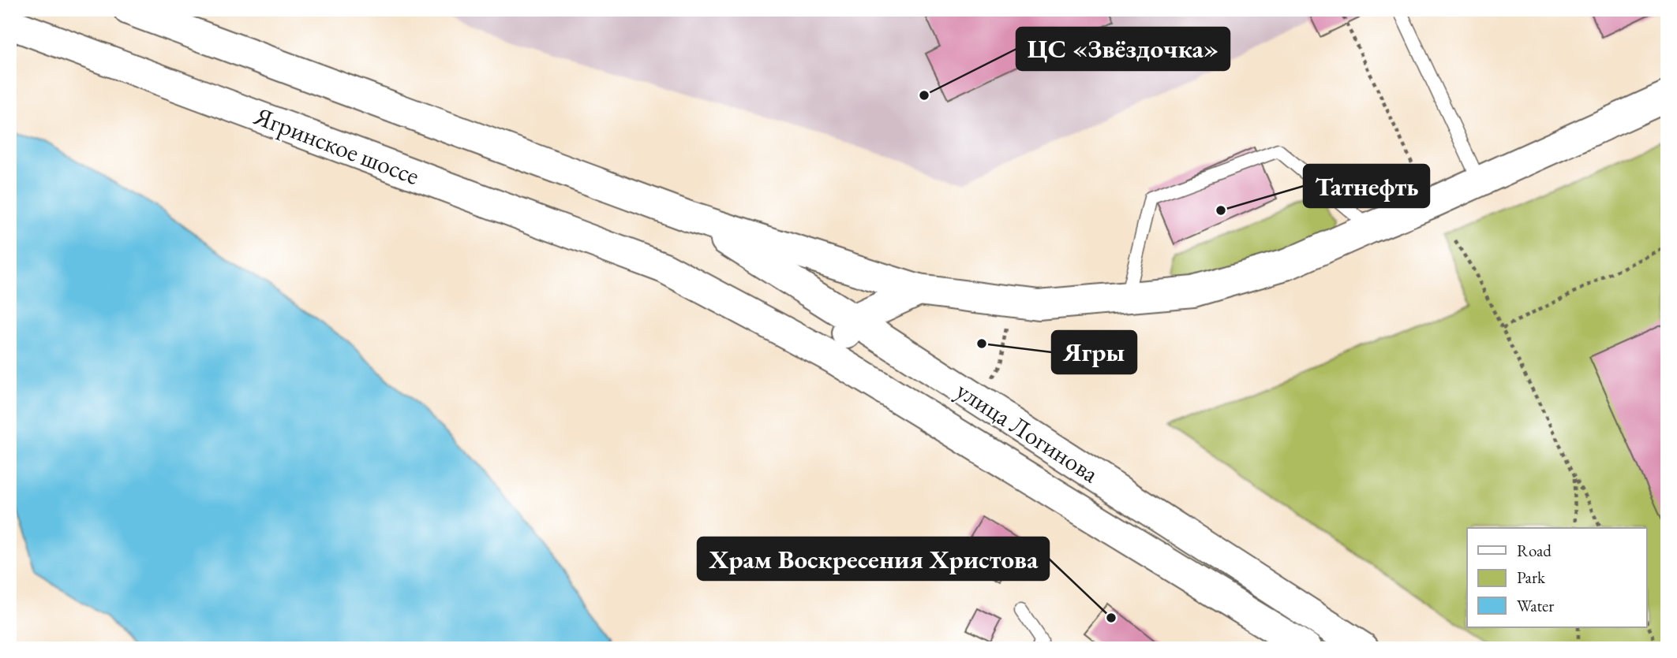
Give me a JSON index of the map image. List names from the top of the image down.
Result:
{
  "streets": {
    "main road": ["Ягринское шоссе", "улица Логинова"]
  },
  "crossings": [
    ["Ягринское шоссе", "улица Логинова"]
  ],
  "places": [
    "ЦС «Звёздочка»",
    "Татнефть",
    "Ягры",
    "Храм Воскресения Христова"
  ],
  "legend": ["Road", "Park", "Water"]
}
